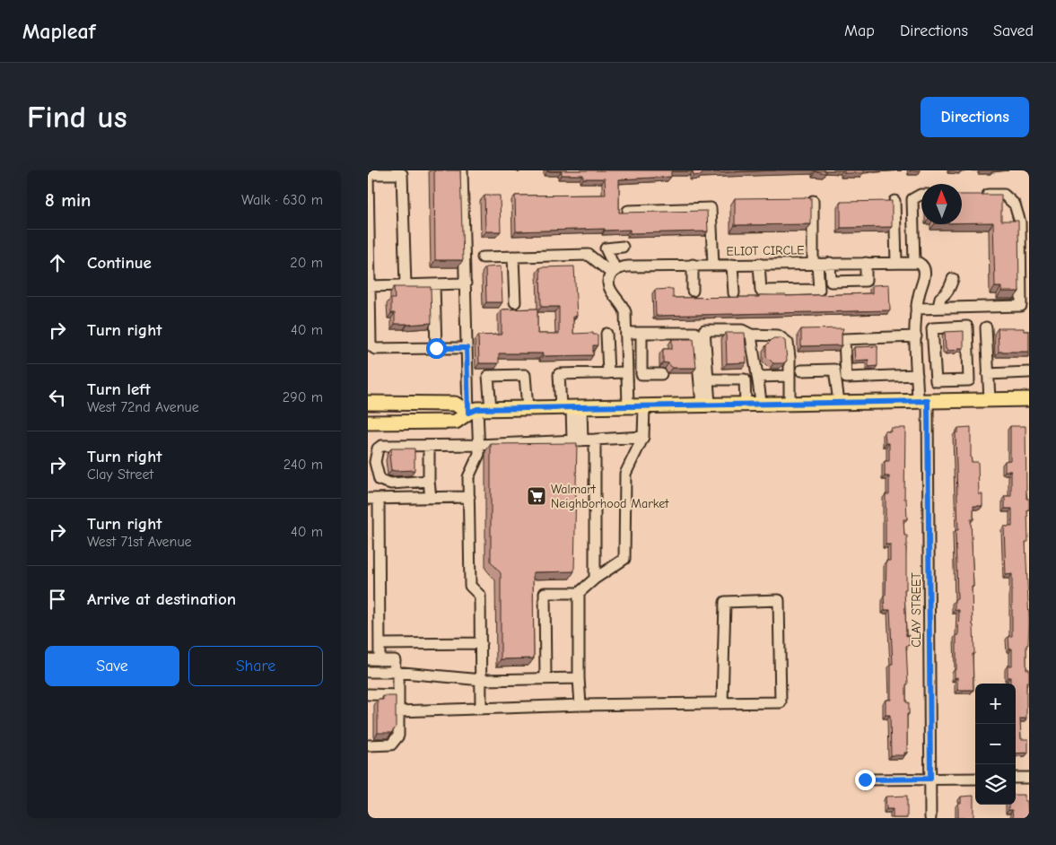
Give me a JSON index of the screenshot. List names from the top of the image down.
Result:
{
  "streets": {
    "street": ["ELIOT CIRCLE", "CLAY STREET"]
  },
  "places": {
    "supermarket": ["Walmart Neighborhood Market"]
  },
  "north": "top",
  "page": {
    "header": "Mapleaf",
    "nav": ["Map", "Directions", "Saved"],
    "buttons": [
      "Directions",
      ["Save", "Share"]
    ],
    "title": "Find us",
    "heading": ["8 min", "Walk · 630 m"],
    "list": [
      ["Continue", "20 m"],
      ["Turn right", "40 m"],
      ["Turn left", "West 72nd Avenue", "290 m"],
      ["Turn right", "Clay Street", "240 m"],
      ["Turn right", "West 71st Avenue", "40 m"],
      "Arrive at destination"
    ],
    "map_buttons": ["+", "−"]
  }
}
